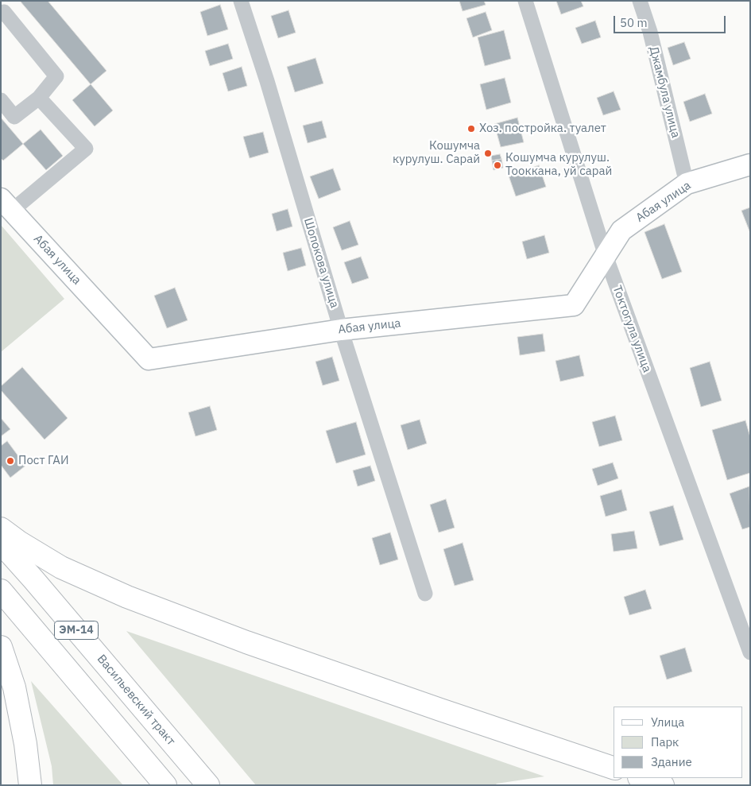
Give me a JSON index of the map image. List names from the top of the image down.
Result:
{
  "streets": {
    "main road": ["ЭМ-14", "Васильевский тракт"],
    "street": [
      "Джамбула улица",
      "Абая улица",
      "Шопокова улица",
      "Токтогула улица"
    ]
  },
  "crossings": [
    ["Джамбула улица", "Абая улица"],
    ["Абая улица", "Шопокова улица"],
    ["Абая улица", "Токтогула улица"]
  ],
  "places": [
    "Хоз. постройка. туалет",
    "Кошумча курулуш. Сарай",
    "Кошумча курулуш. Тооккана, уй сарай",
    "Пост ГАИ"
  ],
  "legend": ["Улица", "Парк", "Здание"],
  "scale_bar": "50 m"
}
